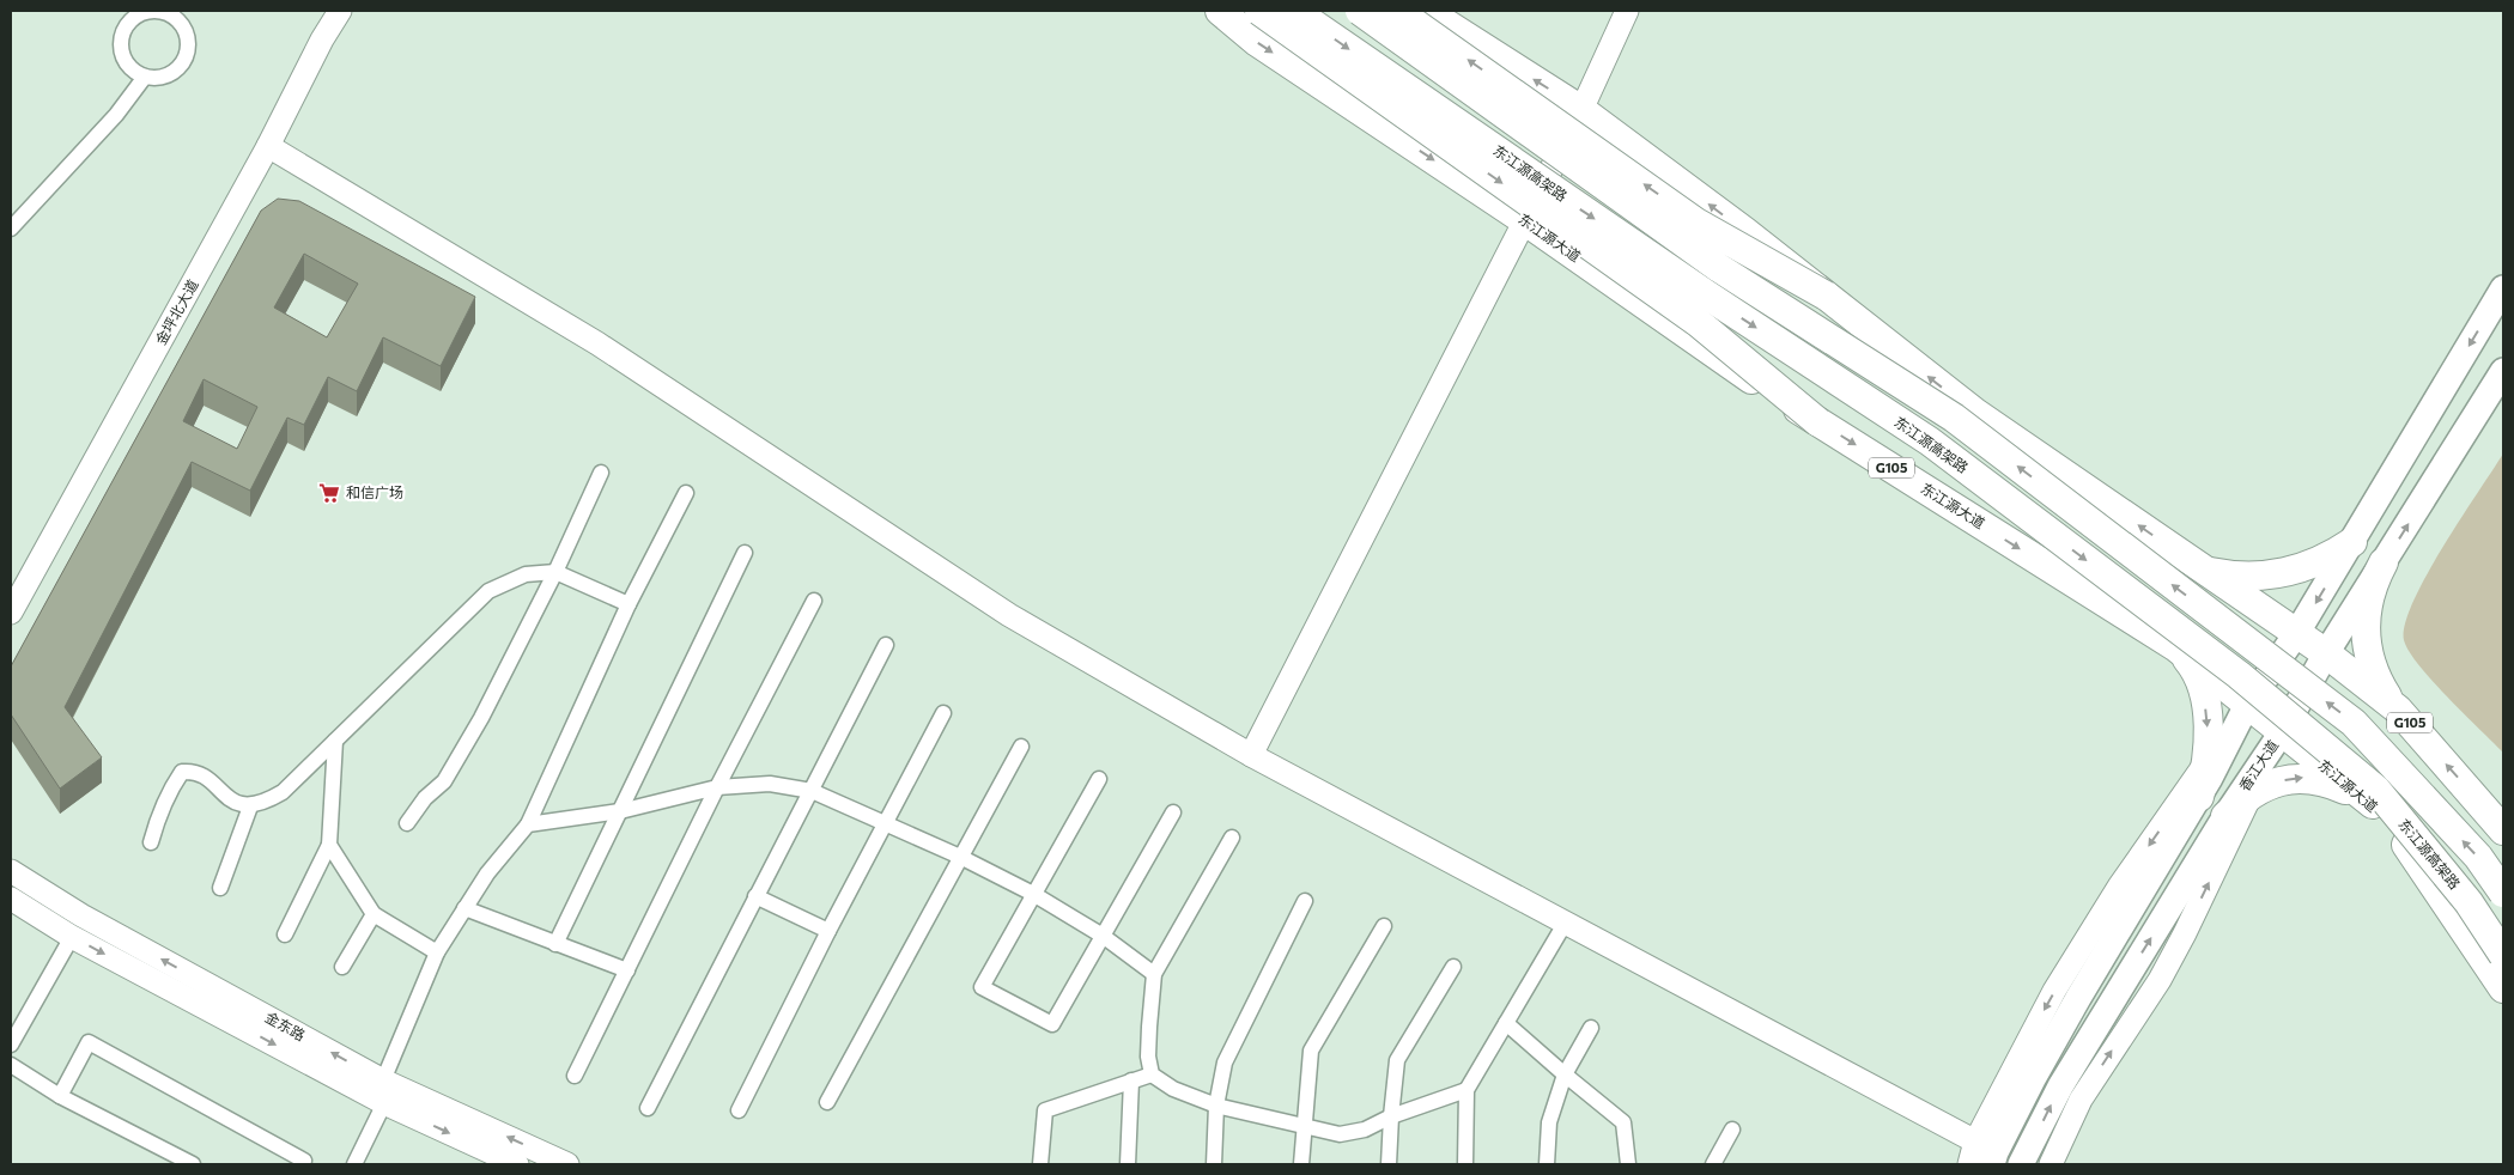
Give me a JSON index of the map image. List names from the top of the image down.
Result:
{
  "streets": {
    "highway": ["东江源高架路", "东江源大道", "G105"],
    "main road": ["香江大道"],
    "street": ["金坪北大道", "金东路"]
  },
  "crossings": [
    ["东江源大道", "香江大道"],
    ["G105", "香江大道"]
  ],
  "places": {
    "supermarket": ["和信广场"]
  }
}
